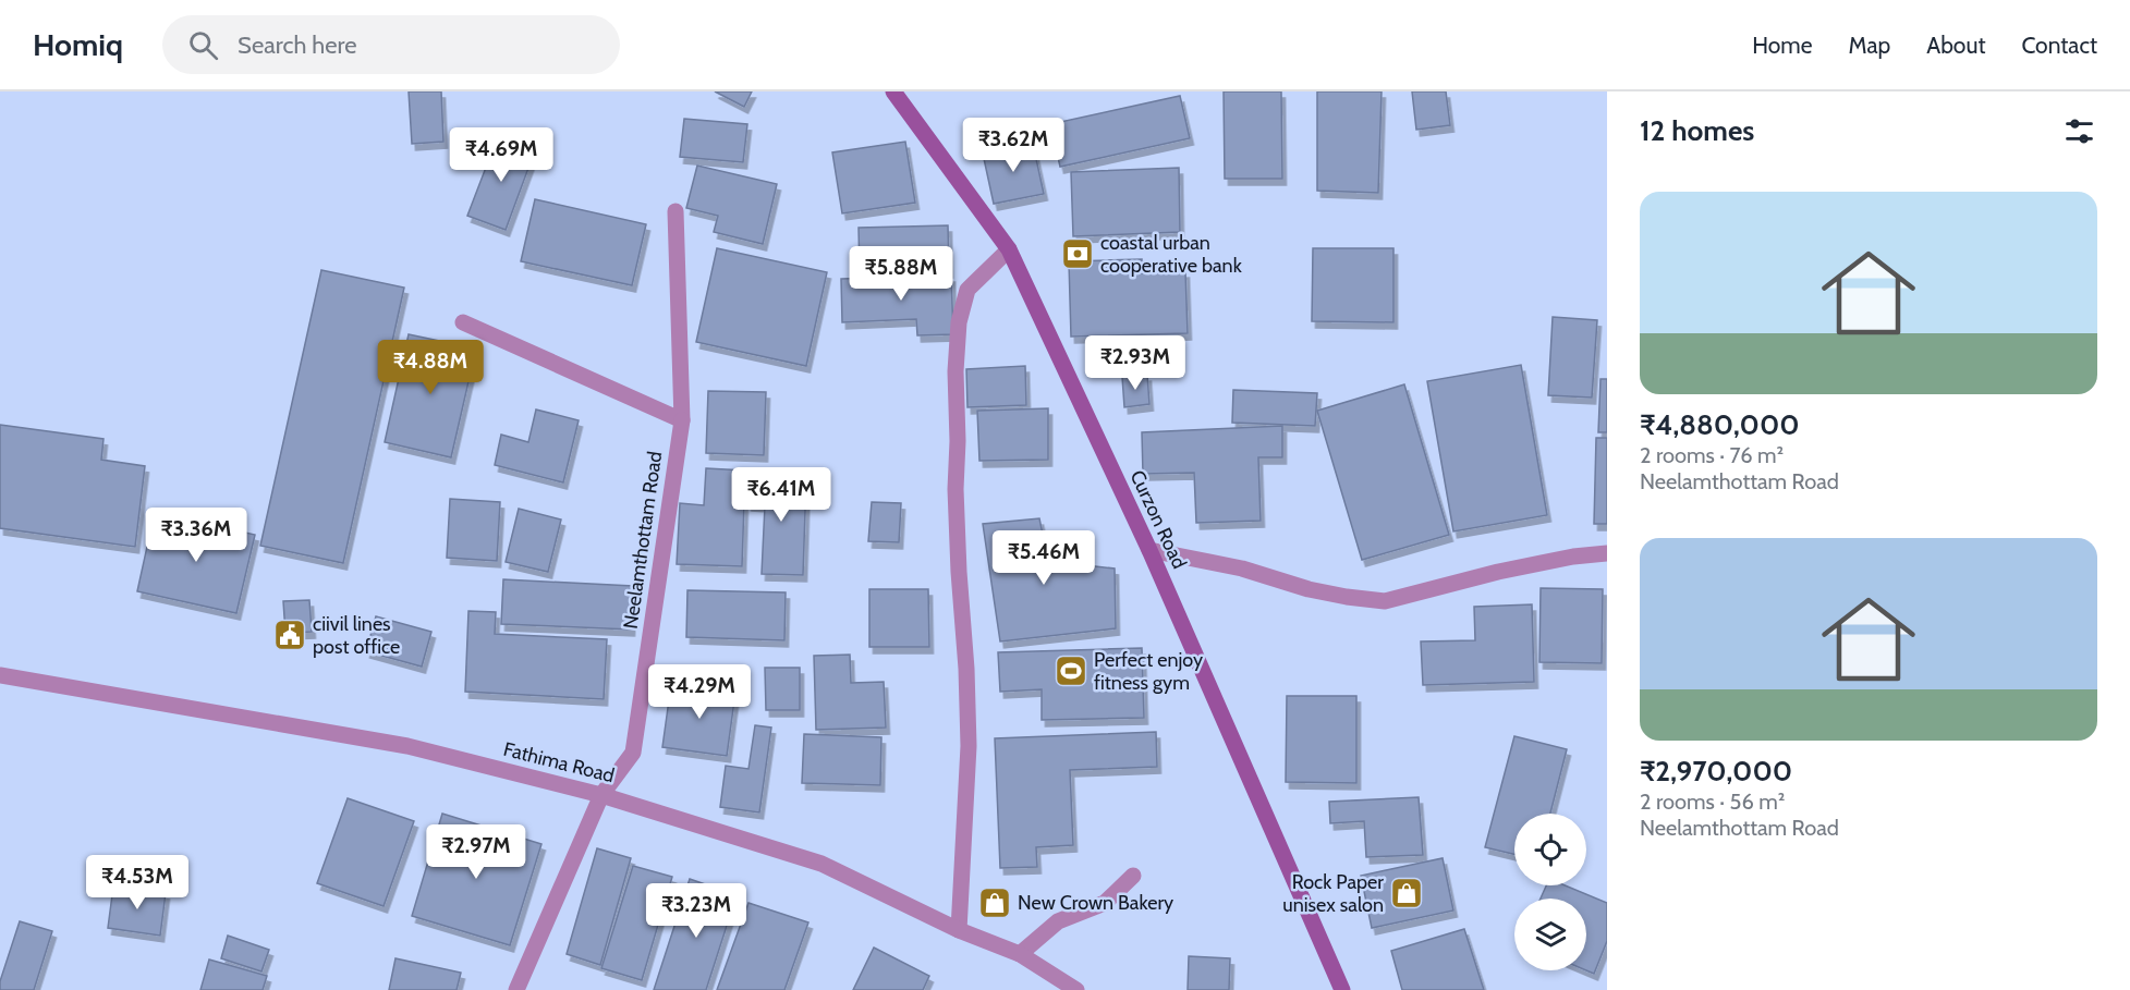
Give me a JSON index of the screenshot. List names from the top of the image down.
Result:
{
  "streets": {
    "main road": ["Curzon Road"],
    "street": ["Neelamthottam Road", "Fathima Road"]
  },
  "crossings": [
    ["Neelamthottam Road", "Fathima Road"]
  ],
  "places": {
    "bank": ["coastal urban cooperative bank"],
    "public building": ["ciivil lines post office"],
    "sports": ["Perfect enjoy fitness gym"],
    "shop": ["Rock Paper unisex salon", "New Crown Bakery"]
  },
  "page": {
    "header": "Homiq",
    "search": "Search here",
    "nav": [
      "Home",
      "Map",
      "About",
      "Contact"
    ],
    "heading": "12 homes",
    "price": [
      "₹3.62M",
      "₹4.69M",
      "₹5.88M",
      "₹2.93M",
      "₹4.88M",
      "₹6.41M",
      "₹3.36M",
      "₹5.46M",
      "₹4.29M",
      "₹2.97M",
      "₹4.53M",
      "₹3.23M"
    ],
    "list": [
      {
        "name": "₹4,880,000",
        "note": "2 rooms · 76 m² · Neelamthottam Road"
      },
      {
        "name": "₹2,970,000",
        "note": "2 rooms · 56 m² · Neelamthottam Road"
      }
    ]
  }
}
